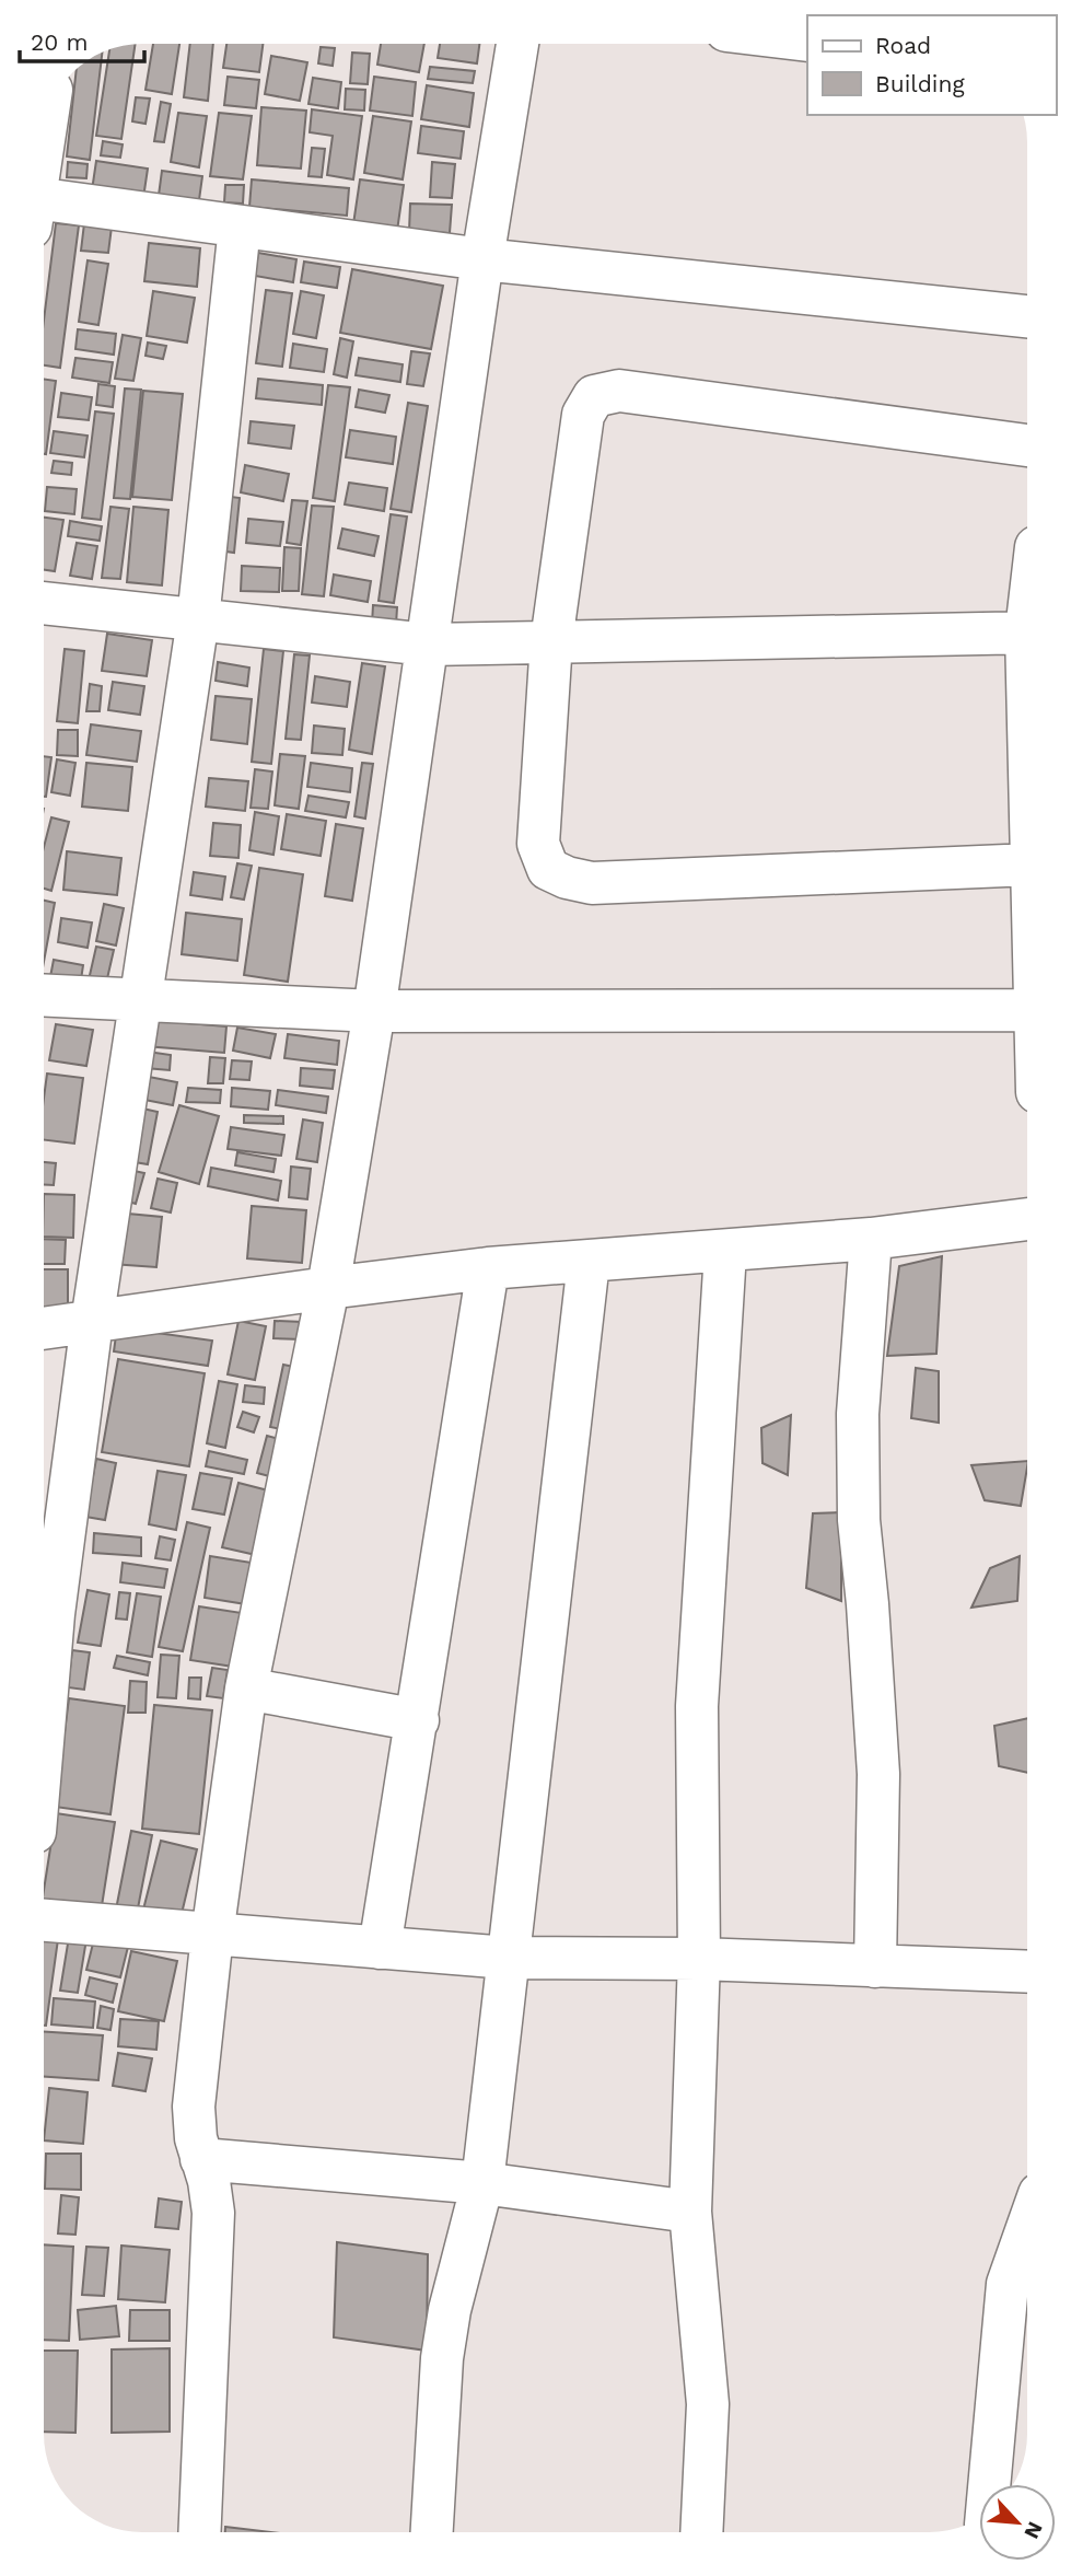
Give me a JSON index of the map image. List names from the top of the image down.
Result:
{
  "legend": ["Road", "Building"],
  "scale_bar": "20 m",
  "north": "bottom right"
}
